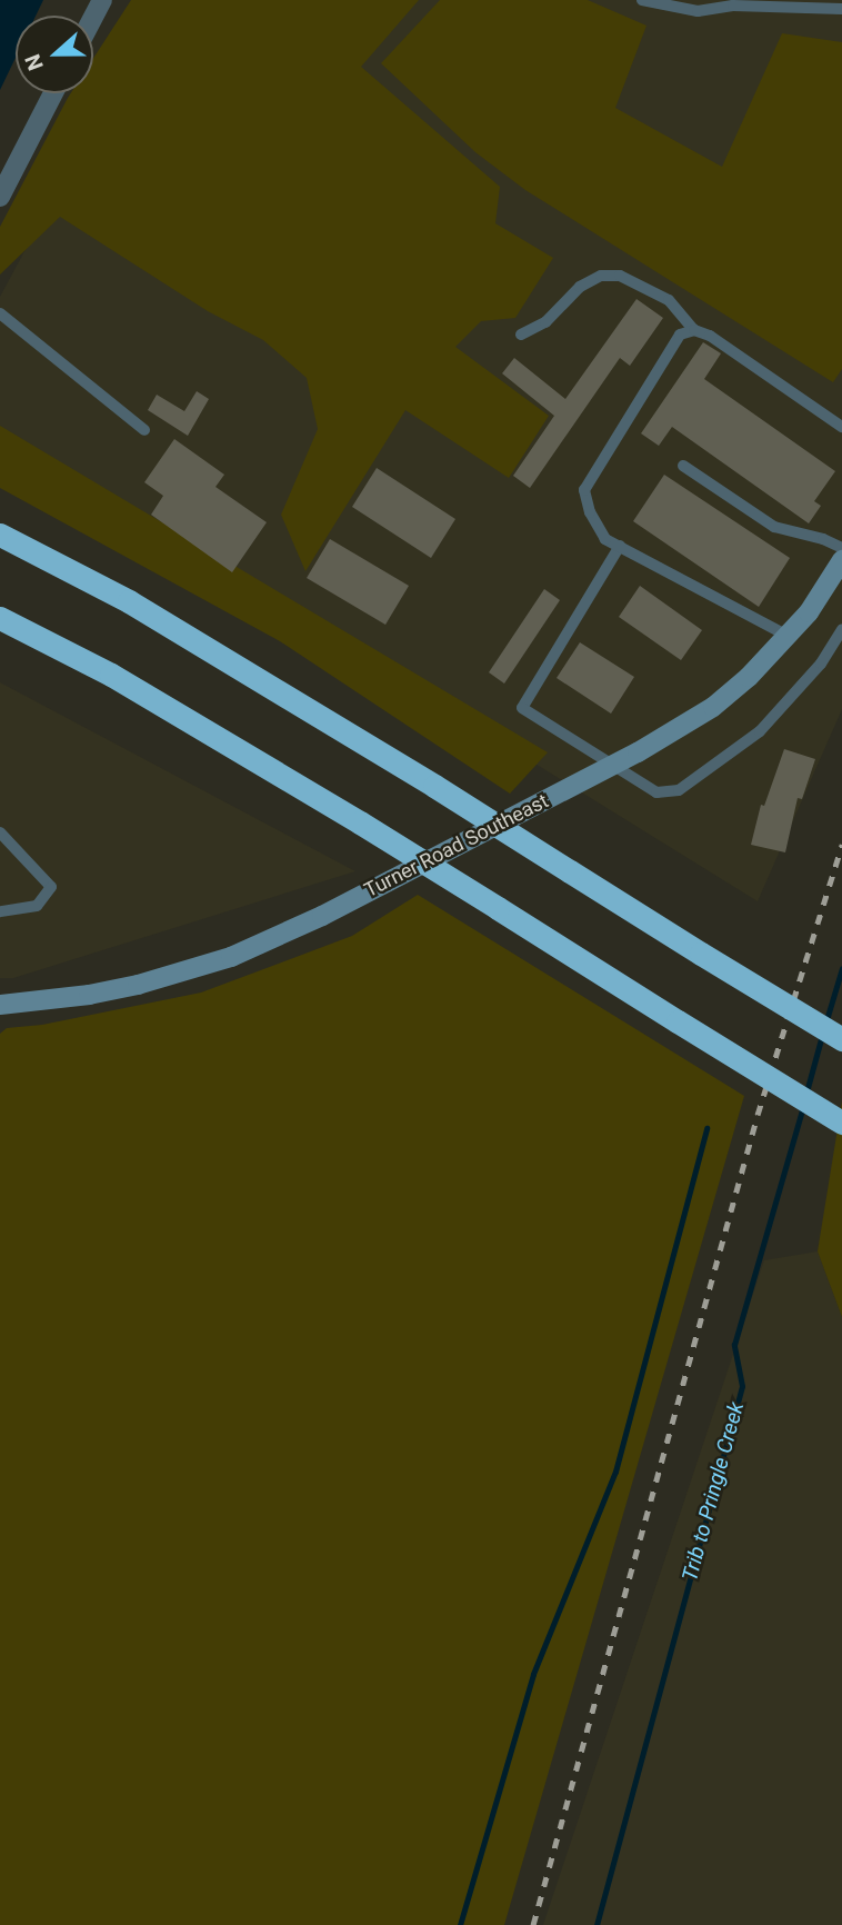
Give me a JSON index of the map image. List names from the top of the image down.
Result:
{
  "streets": {
    "main road": ["Turner Road Southeast"]
  },
  "water": ["Trib to Pringle Creek"],
  "north": "left"
}
